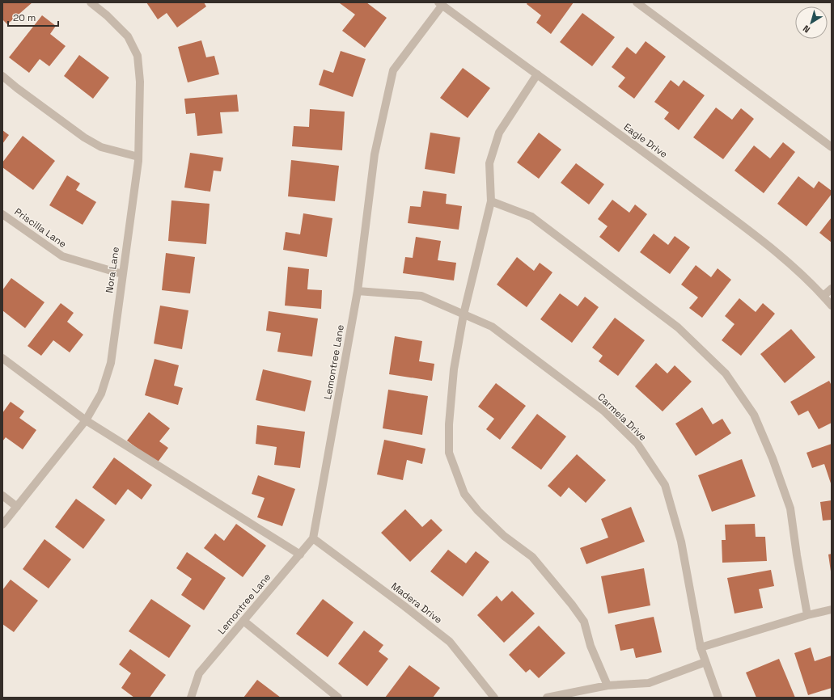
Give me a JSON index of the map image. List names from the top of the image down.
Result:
{
  "streets": {
    "street": [
      "Eagle Drive",
      "Priscilla Lane",
      "Nora Lane",
      "Lemontree Lane",
      "Carmela Drive",
      "Madera Drive"
    ]
  },
  "crossings": [
    ["Eagle Drive", "Lemontree Lane"],
    ["Priscilla Lane", "Nora Lane"],
    ["Lemontree Lane", "Carmela Drive"],
    ["Lemontree Lane", "Madera Drive"]
  ],
  "scale_bar": "20 m",
  "north": "bottom left"
}
